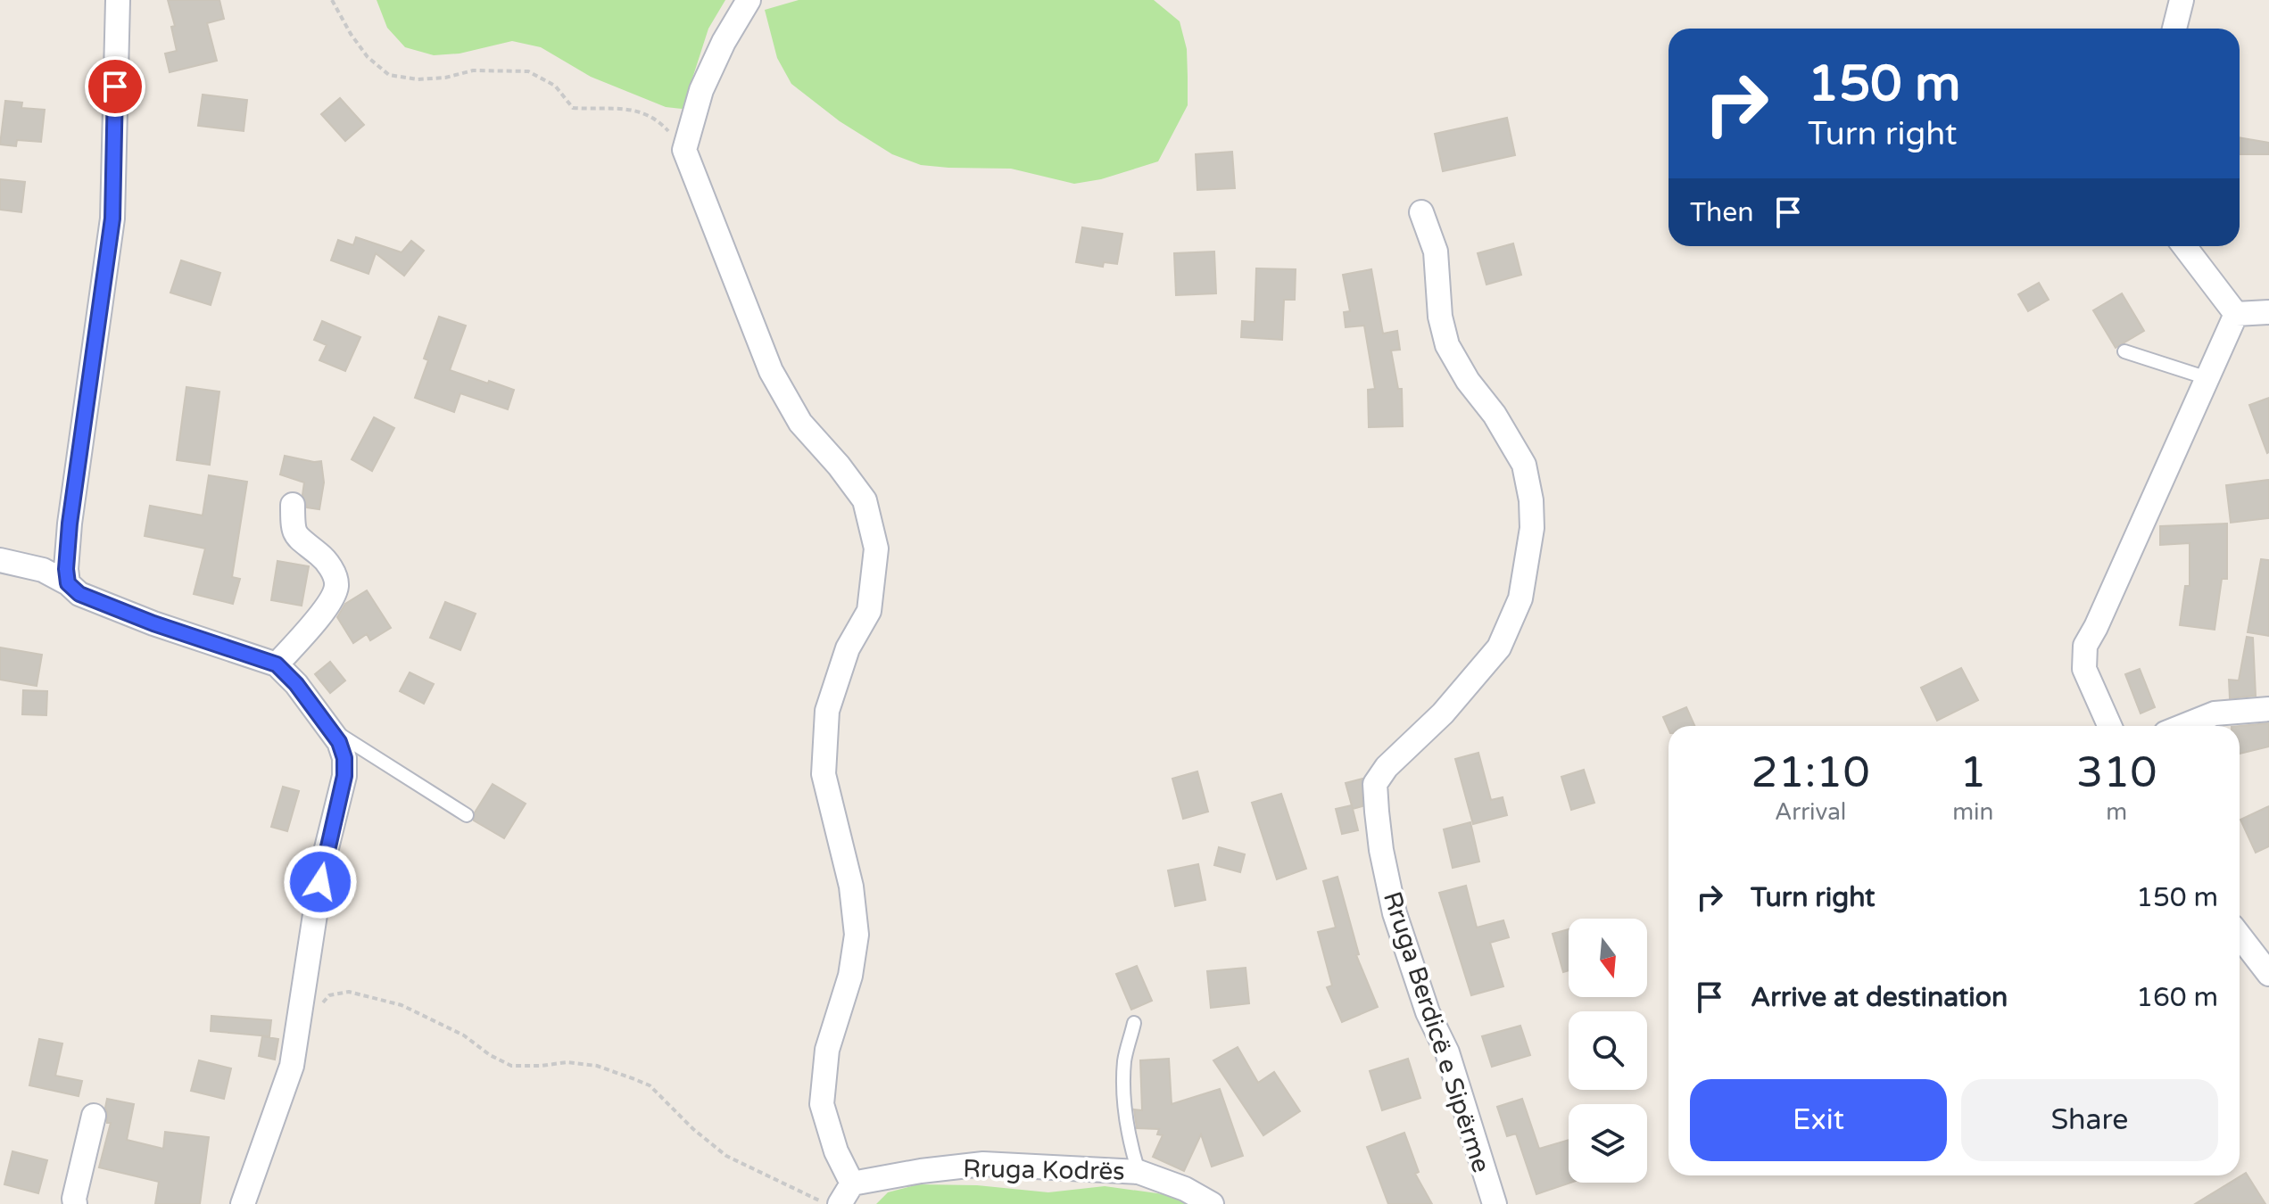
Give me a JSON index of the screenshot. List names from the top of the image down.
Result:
{
  "streets": {
    "street": ["Rruga Berdicë e Sipërme", "Rruga Kodrës"]
  },
  "north": "bottom",
  "page": {
    "turn": ["150 m", "Turn right"],
    "then": "Then",
    "eta": [
      "21:10",
      "Arrival",
      "1",
      "min",
      "310",
      "m"
    ],
    "list": [
      {
        "name": "Turn right",
        "value": "150 m"
      },
      {
        "name": "Arrive at destination",
        "value": "160 m"
      }
    ],
    "buttons": ["Exit", "Share"]
  }
}
